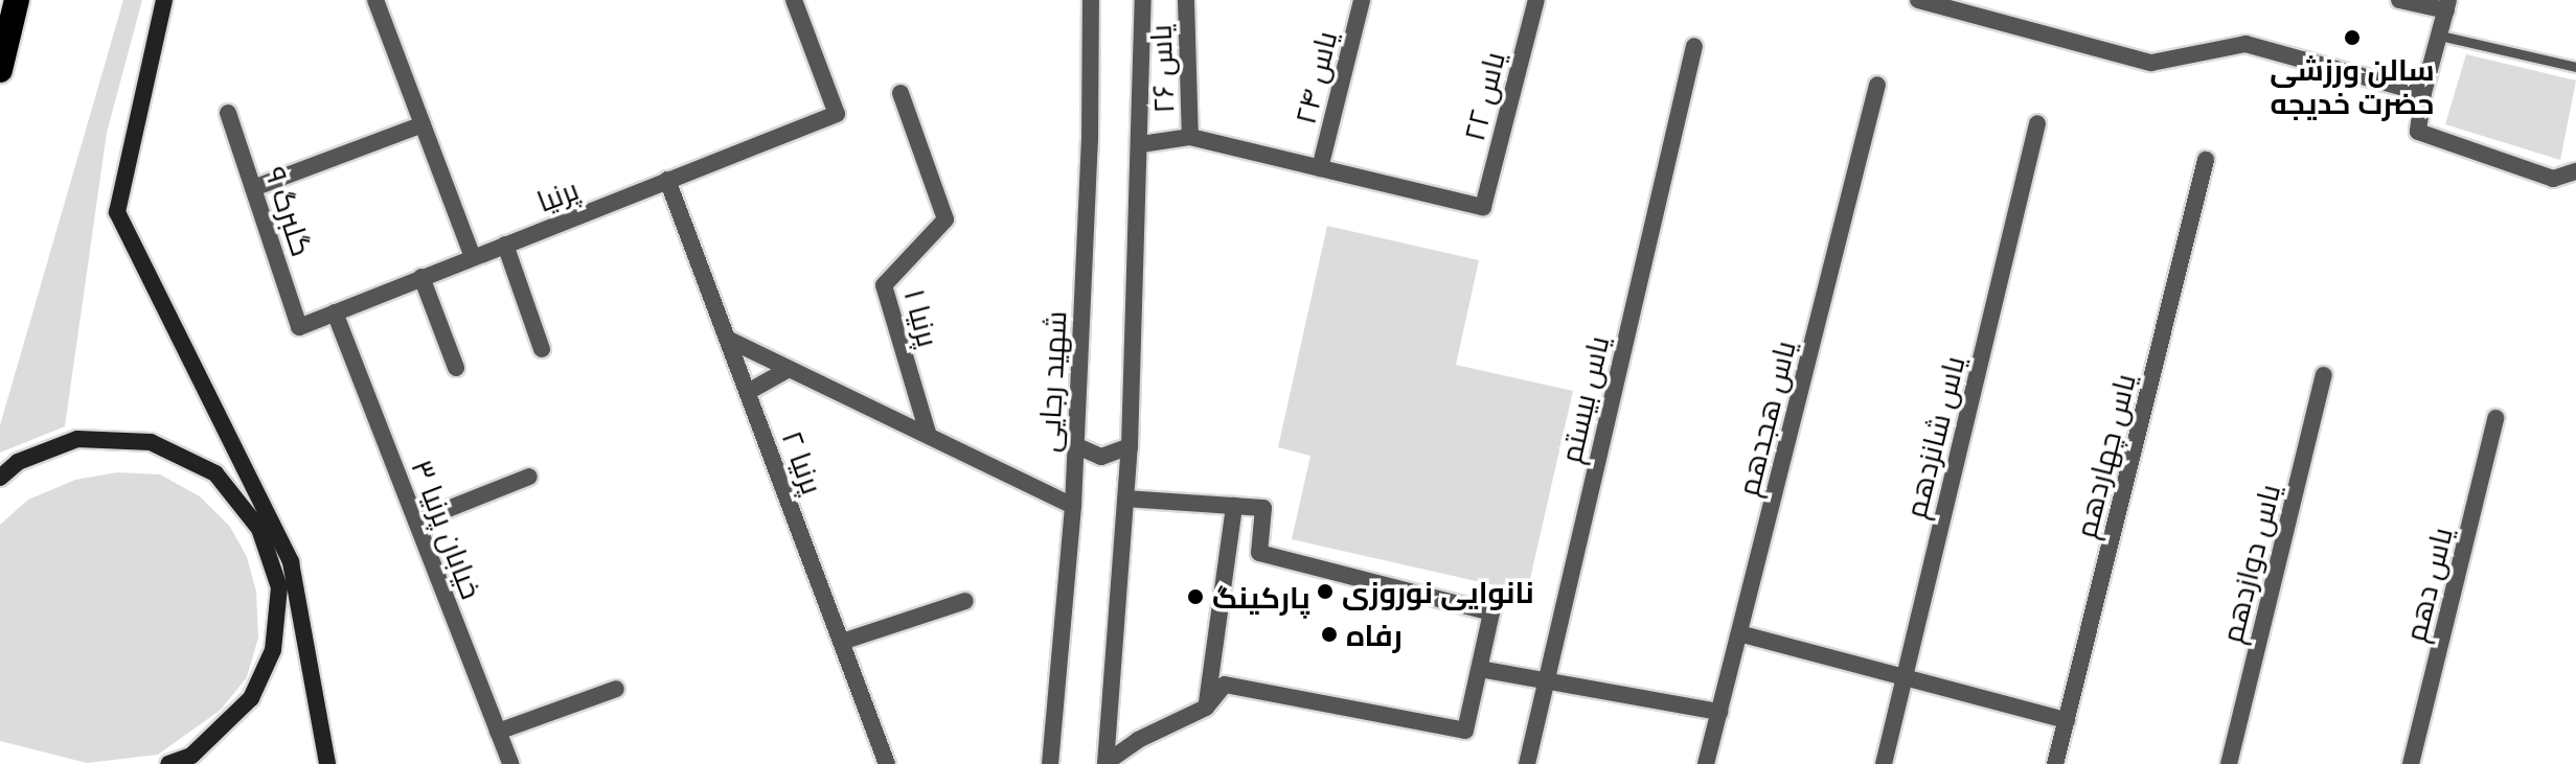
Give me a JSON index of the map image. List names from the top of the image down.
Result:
{
  "streets": {
    "street": [
      "یاس ۲۶",
      "یاس ۲۴",
      "یاس ۲۲",
      "پرنیا",
      "گلبرگ ۹",
      "پرنیا ۱",
      "شهید رجایی",
      "یاس بیستم",
      "یاس هجدهم",
      "یاس شانزدهم",
      "یاس چهاردهم",
      "پرنیا ۲",
      "خیابان پرنیا ۳",
      "یاس دوازدهم",
      "یاس دهم"
    ]
  },
  "crossings": [
    ["یاس ۲۴", "یاس ۲۲"],
    ["پرنیا", "گلبرگ ۹"],
    ["پرنیا", "پرنیا ۲"],
    ["پرنیا", "خیابان پرنیا ۳"]
  ],
  "places": [
    "سالن ورزشی حضرت خدیجه",
    "نانوایی نوروزی",
    "پارکینگ",
    "رفاه"
  ]
}
